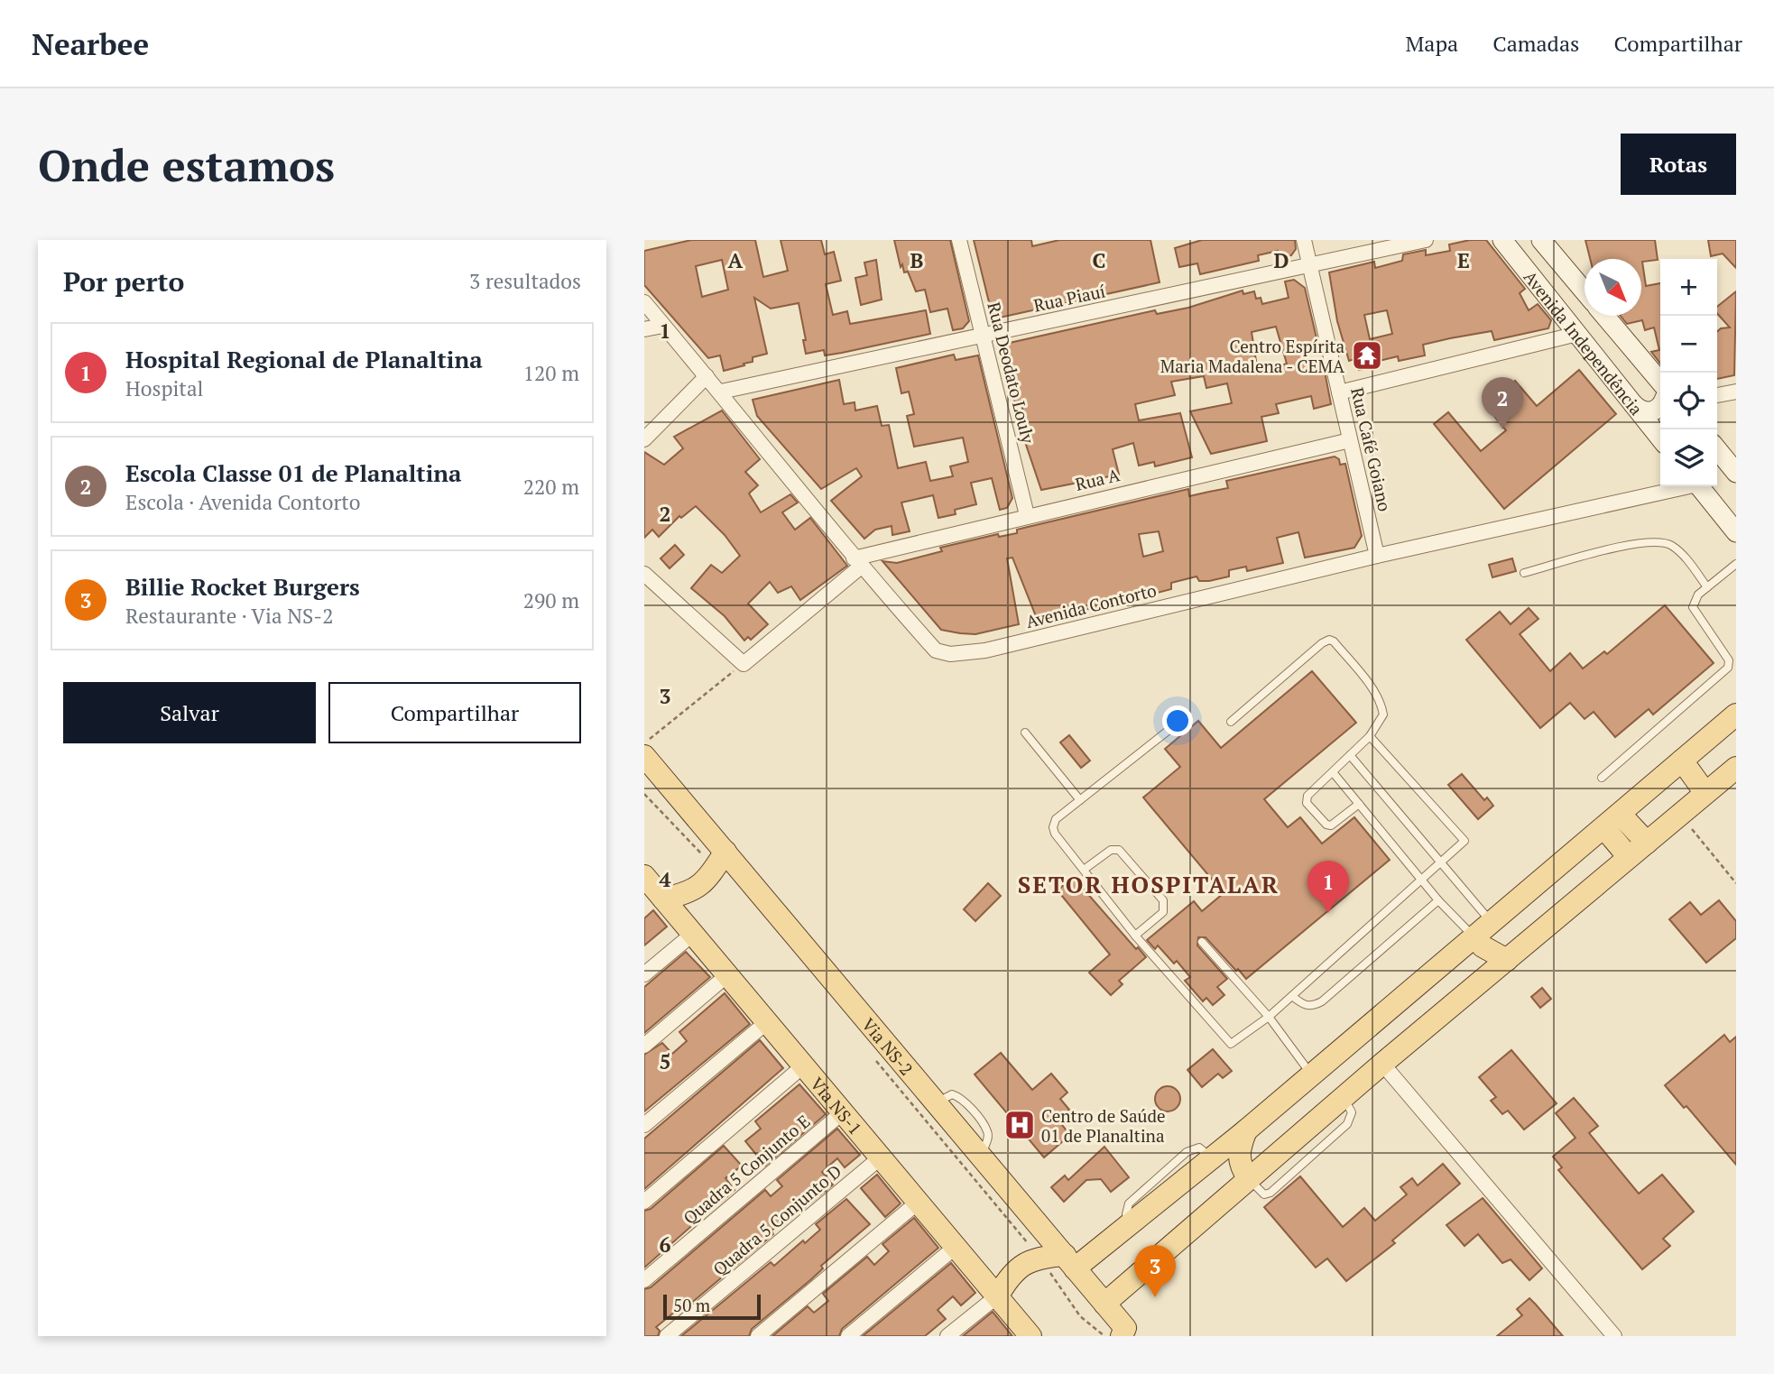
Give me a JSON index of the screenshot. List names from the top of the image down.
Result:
{
  "streets": {
    "main road": ["Via NS-2", "Via NS-1"],
    "street": [
      "Rua Piauí",
      "Avenida Independência",
      "Rua Deodato Louly",
      "Rua Café Goiano",
      "Rua A",
      "Avenida Contorto",
      "Quadra 5 Conjunto E",
      "Quadra 5 Conjunto D"
    ]
  },
  "crossings": [
    ["Rua Piauí", "Rua Deodato Louly"],
    ["Rua Piauí", "Rua Café Goiano"],
    ["Rua Piauí", "Avenida Contorto"],
    ["Rua Deodato Louly", "Rua A"],
    ["Rua Café Goiano", "Rua A"],
    ["Rua Café Goiano", "Avenida Contorto"],
    ["Rua A", "Avenida Contorto"],
    ["Via NS-1", "Quadra 5 Conjunto E"],
    ["Via NS-1", "Quadra 5 Conjunto D"]
  ],
  "districts": ["SETOR HOSPITALAR"],
  "places": {
    "temple": ["Centro Espírita Maria Madalena - CEMA"],
    "hospital": ["Centro de Saúde 01 de Planaltina"]
  },
  "scale_bar": "50 m",
  "north": "bottom right",
  "page": {
    "header": "Nearbee",
    "nav": ["Mapa", "Camadas", "Compartilhar"],
    "buttons": [
      "Rotas",
      ["Salvar", "Compartilhar"]
    ],
    "title": "Onde estamos",
    "heading": ["Por perto", "3 resultados"],
    "map_buttons": ["+", "−"],
    "list": [
      {
        "mark": "1",
        "name": "Hospital Regional de Planaltina",
        "note": "Hospital",
        "value": "120 m"
      },
      {
        "mark": "2",
        "name": "Escola Classe 01 de Planaltina",
        "note": "Escola · Avenida Contorto",
        "value": "220 m"
      },
      {
        "mark": "3",
        "name": "Billie Rocket Burgers",
        "note": "Restaurante · Via NS-2",
        "value": "290 m"
      }
    ],
    "pins": ["2", "1", "3"],
    "scale": "50 m"
  },
  "grid": {
    "columns": [
      "A",
      "B",
      "C",
      "D",
      "E"
    ],
    "rows": [
      "1",
      "2",
      "3",
      "4",
      "5",
      "6"
    ]
  }
}
